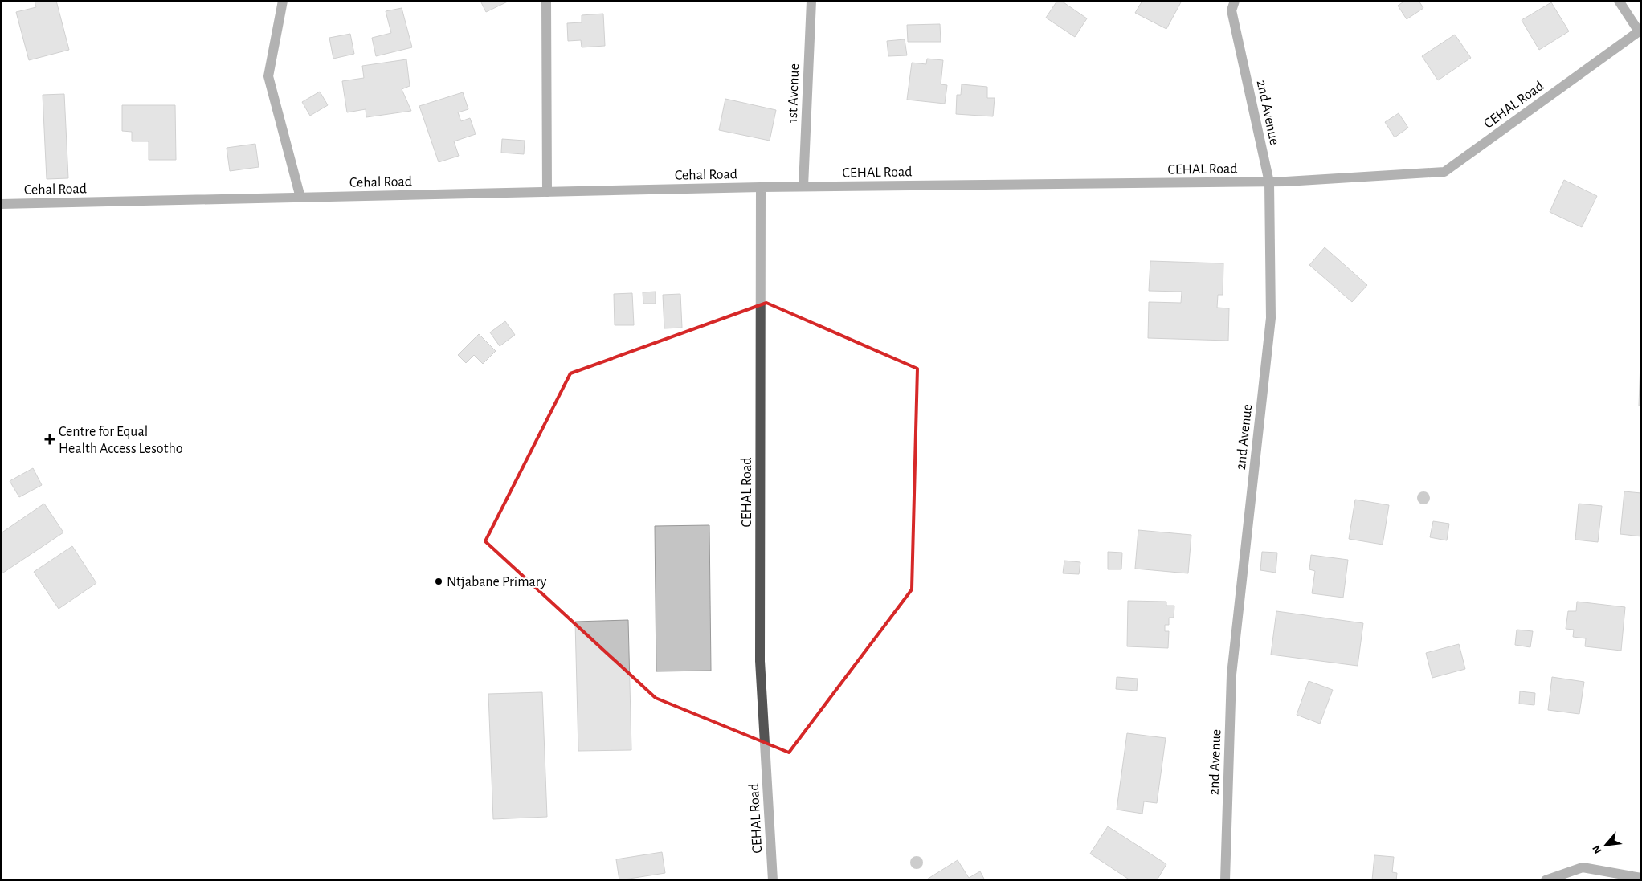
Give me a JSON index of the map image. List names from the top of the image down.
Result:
{
  "streets": {
    "street": [
      "1st Avenue",
      "CEHAL Road",
      "2nd Avenue",
      "Cehal Road"
    ]
  },
  "crossings": [
    ["1st Avenue", "CEHAL Road"],
    ["CEHAL Road", "2nd Avenue"],
    ["CEHAL Road", "Cehal Road"]
  ],
  "places": {
    "health": ["Centre for Equal Health Access Lesotho"],
    "other": ["Ntjabane Primary"]
  },
  "north": "bottom left"
}
